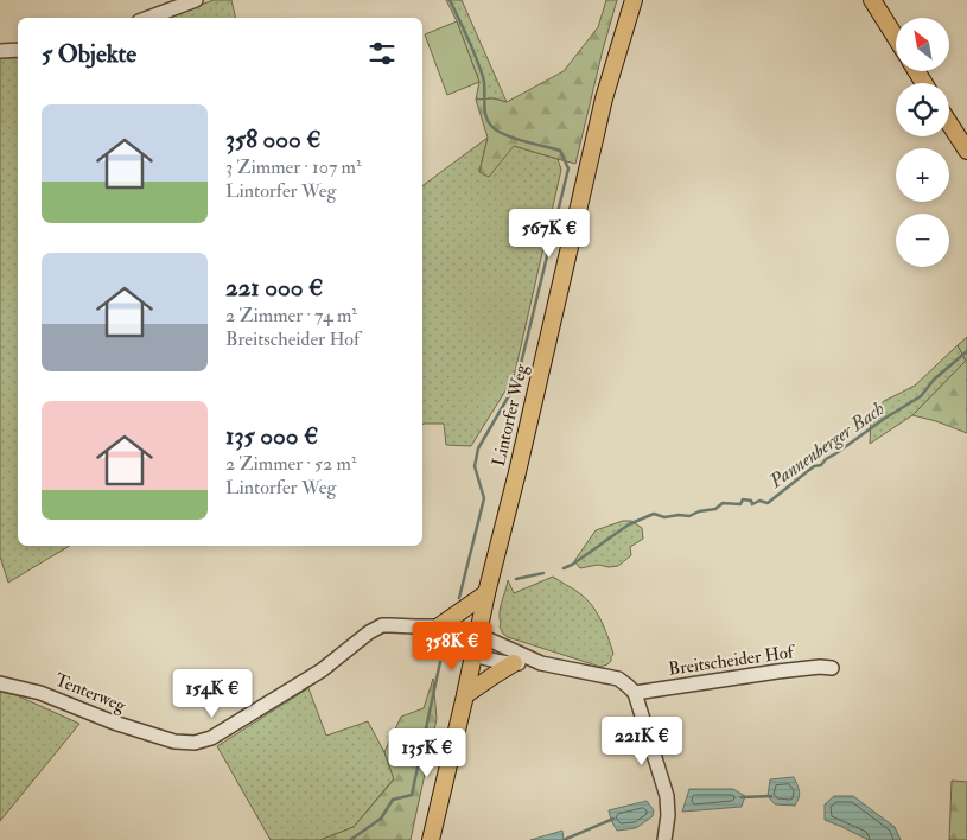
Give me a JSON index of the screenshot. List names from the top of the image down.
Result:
{
  "streets": {
    "main road": ["Lintorfer Weg"],
    "street": ["Breitscheider Hof", "Tenterweg"]
  },
  "crossings": [
    ["Lintorfer Weg", "Tenterweg"]
  ],
  "water": ["Pannenberger Bach"],
  "north": "top left",
  "page": {
    "map_buttons": ["+", "−"],
    "heading": "5 Objekte",
    "list": [
      {
        "name": "358 000 €",
        "note": "3 Zimmer · 107 m² · Lintorfer Weg"
      },
      {
        "name": "221 000 €",
        "note": "2 Zimmer · 74 m² · Breitscheider Hof"
      },
      {
        "name": "135 000 €",
        "note": "2 Zimmer · 52 m² · Lintorfer Weg"
      }
    ],
    "price": [
      "567K €",
      "358K €",
      "154K €",
      "221K €",
      "135K €"
    ]
  }
}
